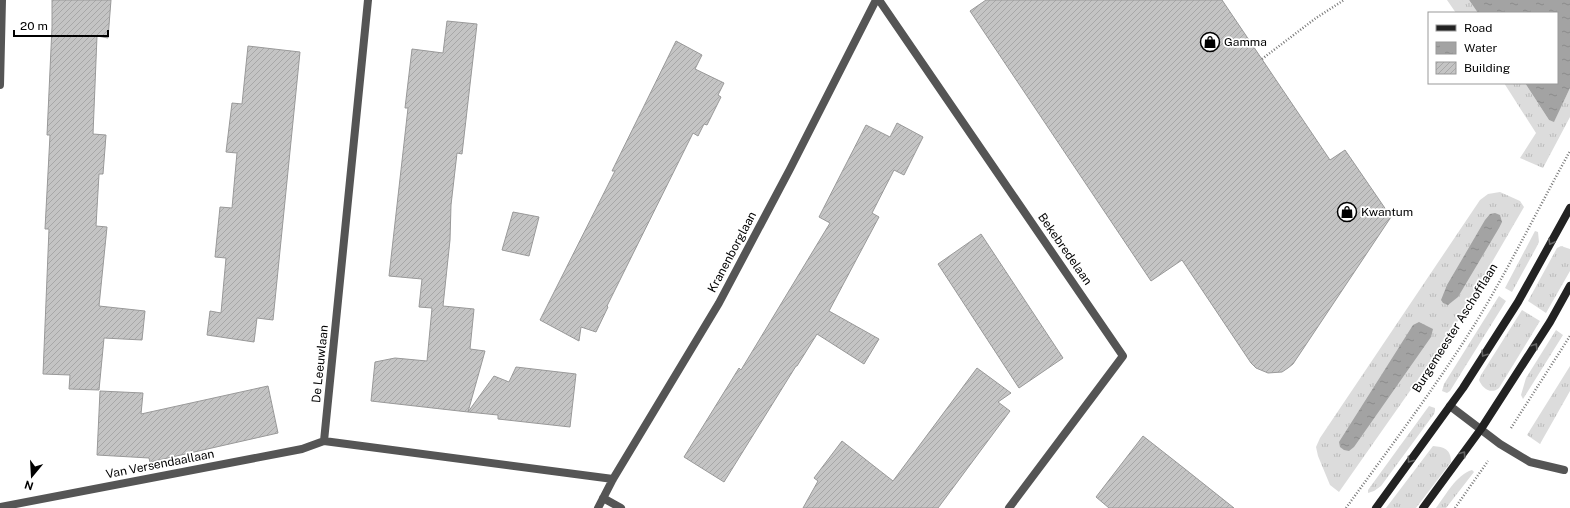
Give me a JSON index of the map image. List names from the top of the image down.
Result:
{
  "streets": {
    "street": [
      "Bekebredelaan",
      "Kranenborglaan",
      "De Leeuwlaan",
      "Van Versendaallaan"
    ],
    "path": ["Burgemeester Aschofflaan"]
  },
  "crossings": [
    ["Bekebredelaan", "Kranenborglaan"],
    ["De Leeuwlaan", "Van Versendaallaan"]
  ],
  "places": {
    "shop": ["Gamma", "Kwantum"]
  },
  "legend": ["Road", "Water", "Building"],
  "scale_bar": "20 m",
  "north": "bottom"
}
